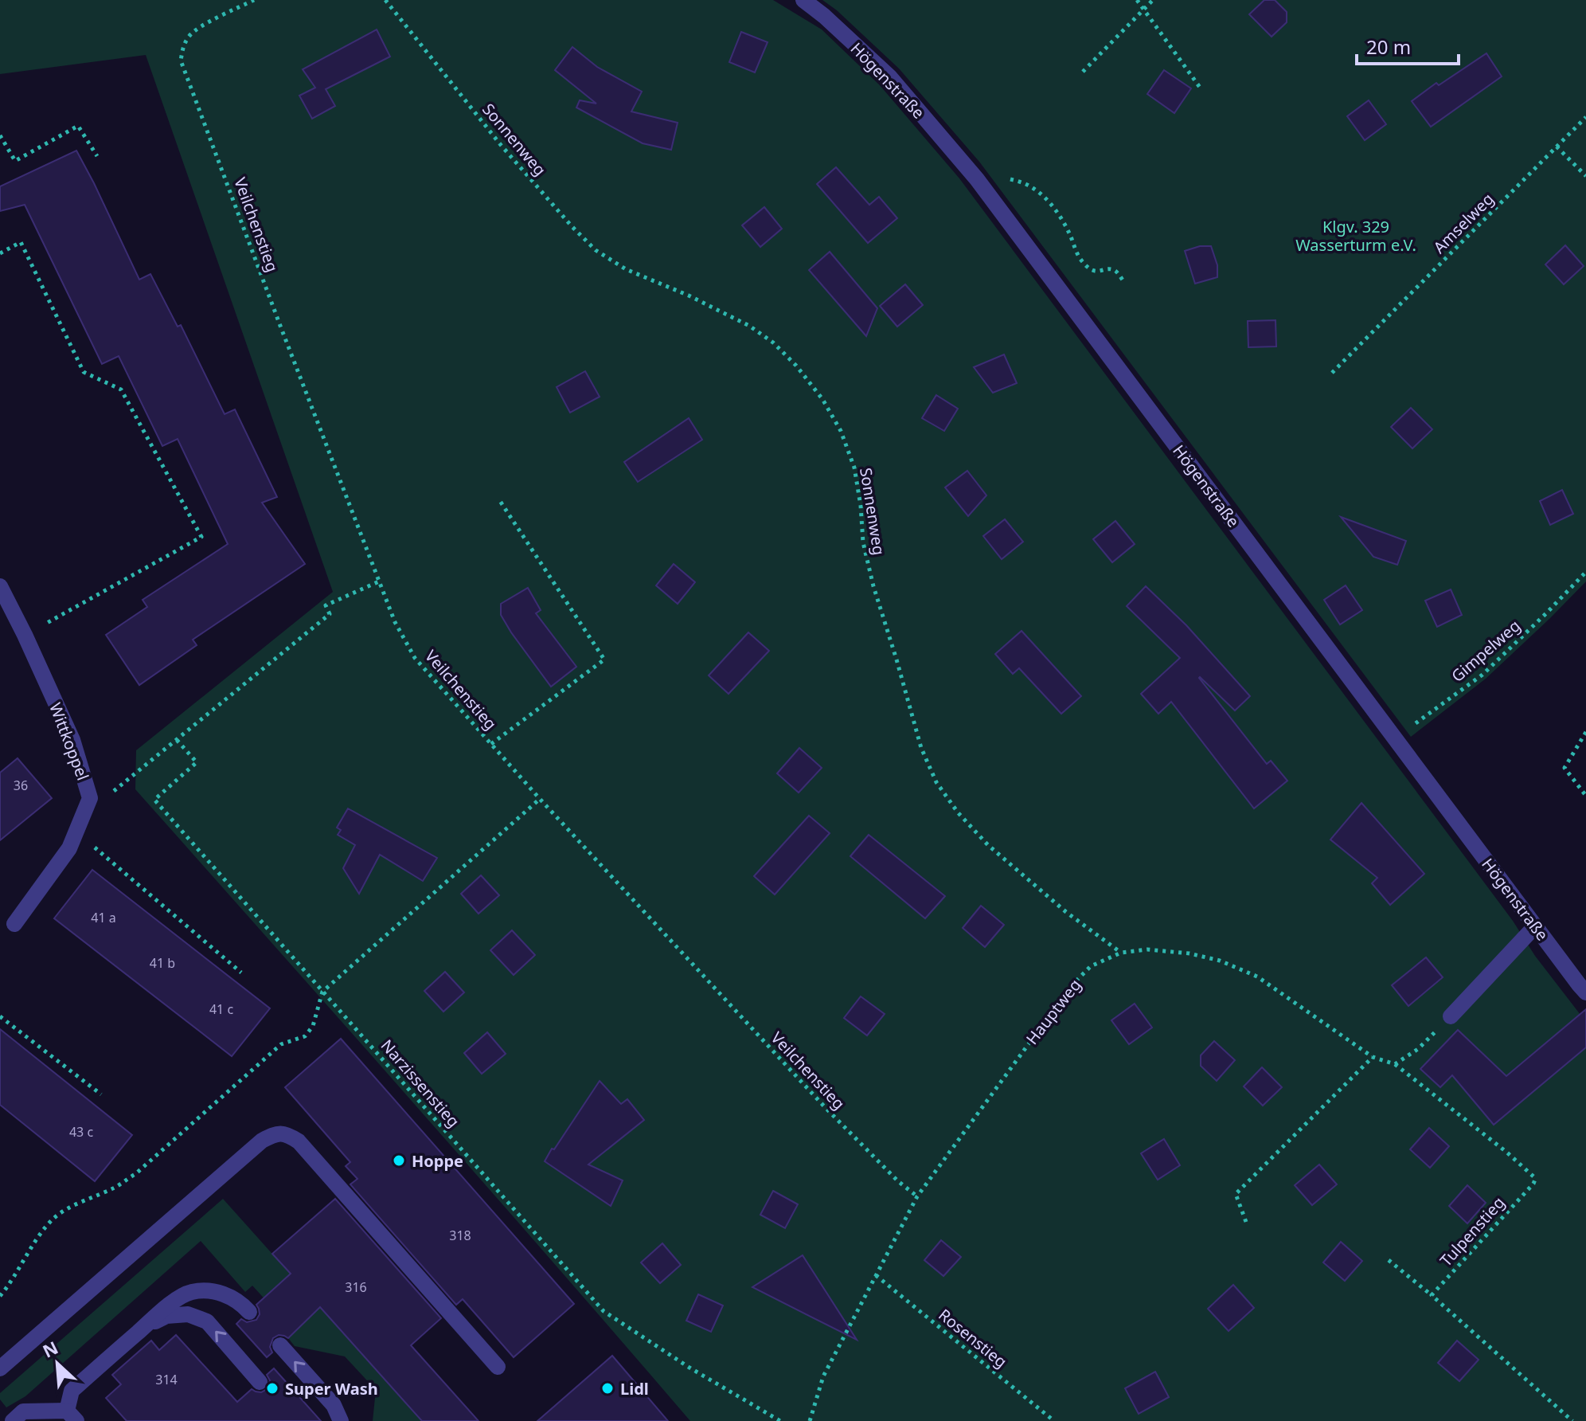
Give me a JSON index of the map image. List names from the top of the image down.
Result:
{
  "streets": {
    "street": ["Högenstraße", "Wittkoppel"],
    "path": [
      "Sonnenweg",
      "Amselweg",
      "Veilchenstieg",
      "Gimpelweg",
      "Hauptweg",
      "Narzissenstieg",
      "Tulpenstieg",
      "Rosenstieg"
    ]
  },
  "crossings": [
    ["Högenstraße", "Gimpelweg"],
    ["Sonnenweg", "Hauptweg"],
    ["Veilchenstieg", "Hauptweg"],
    ["Hauptweg", "Tulpenstieg"],
    ["Hauptweg", "Rosenstieg"]
  ],
  "parks": ["Klgv. 329 Wasserturm e.V."],
  "places": ["Hoppe", "Super Wash", "Lidl"],
  "house_numbers": [
    "36",
    "41 a",
    "41 b",
    "41 c",
    "43 c",
    "318",
    "316",
    "314"
  ],
  "scale_bar": "20 m",
  "north": "top left"
}
